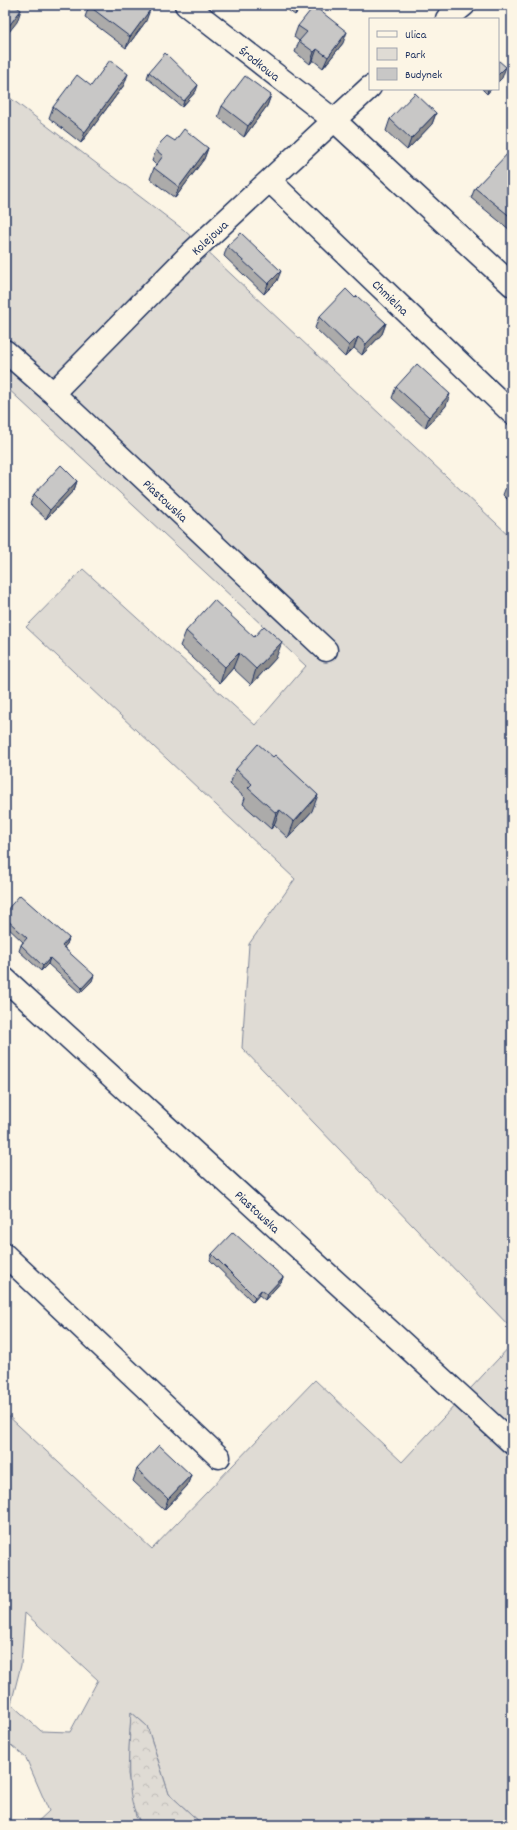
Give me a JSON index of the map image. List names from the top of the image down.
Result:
{
  "streets": {
    "street": [
      "Środkowa",
      "Kolejowa",
      "Chmielna",
      "Piastowska"
    ]
  },
  "crossings": [
    ["Środkowa", "Kolejowa"],
    ["Kolejowa", "Chmielna"],
    ["Kolejowa", "Piastowska"]
  ],
  "legend": ["Ulica", "Park", "Budynek"]
}
